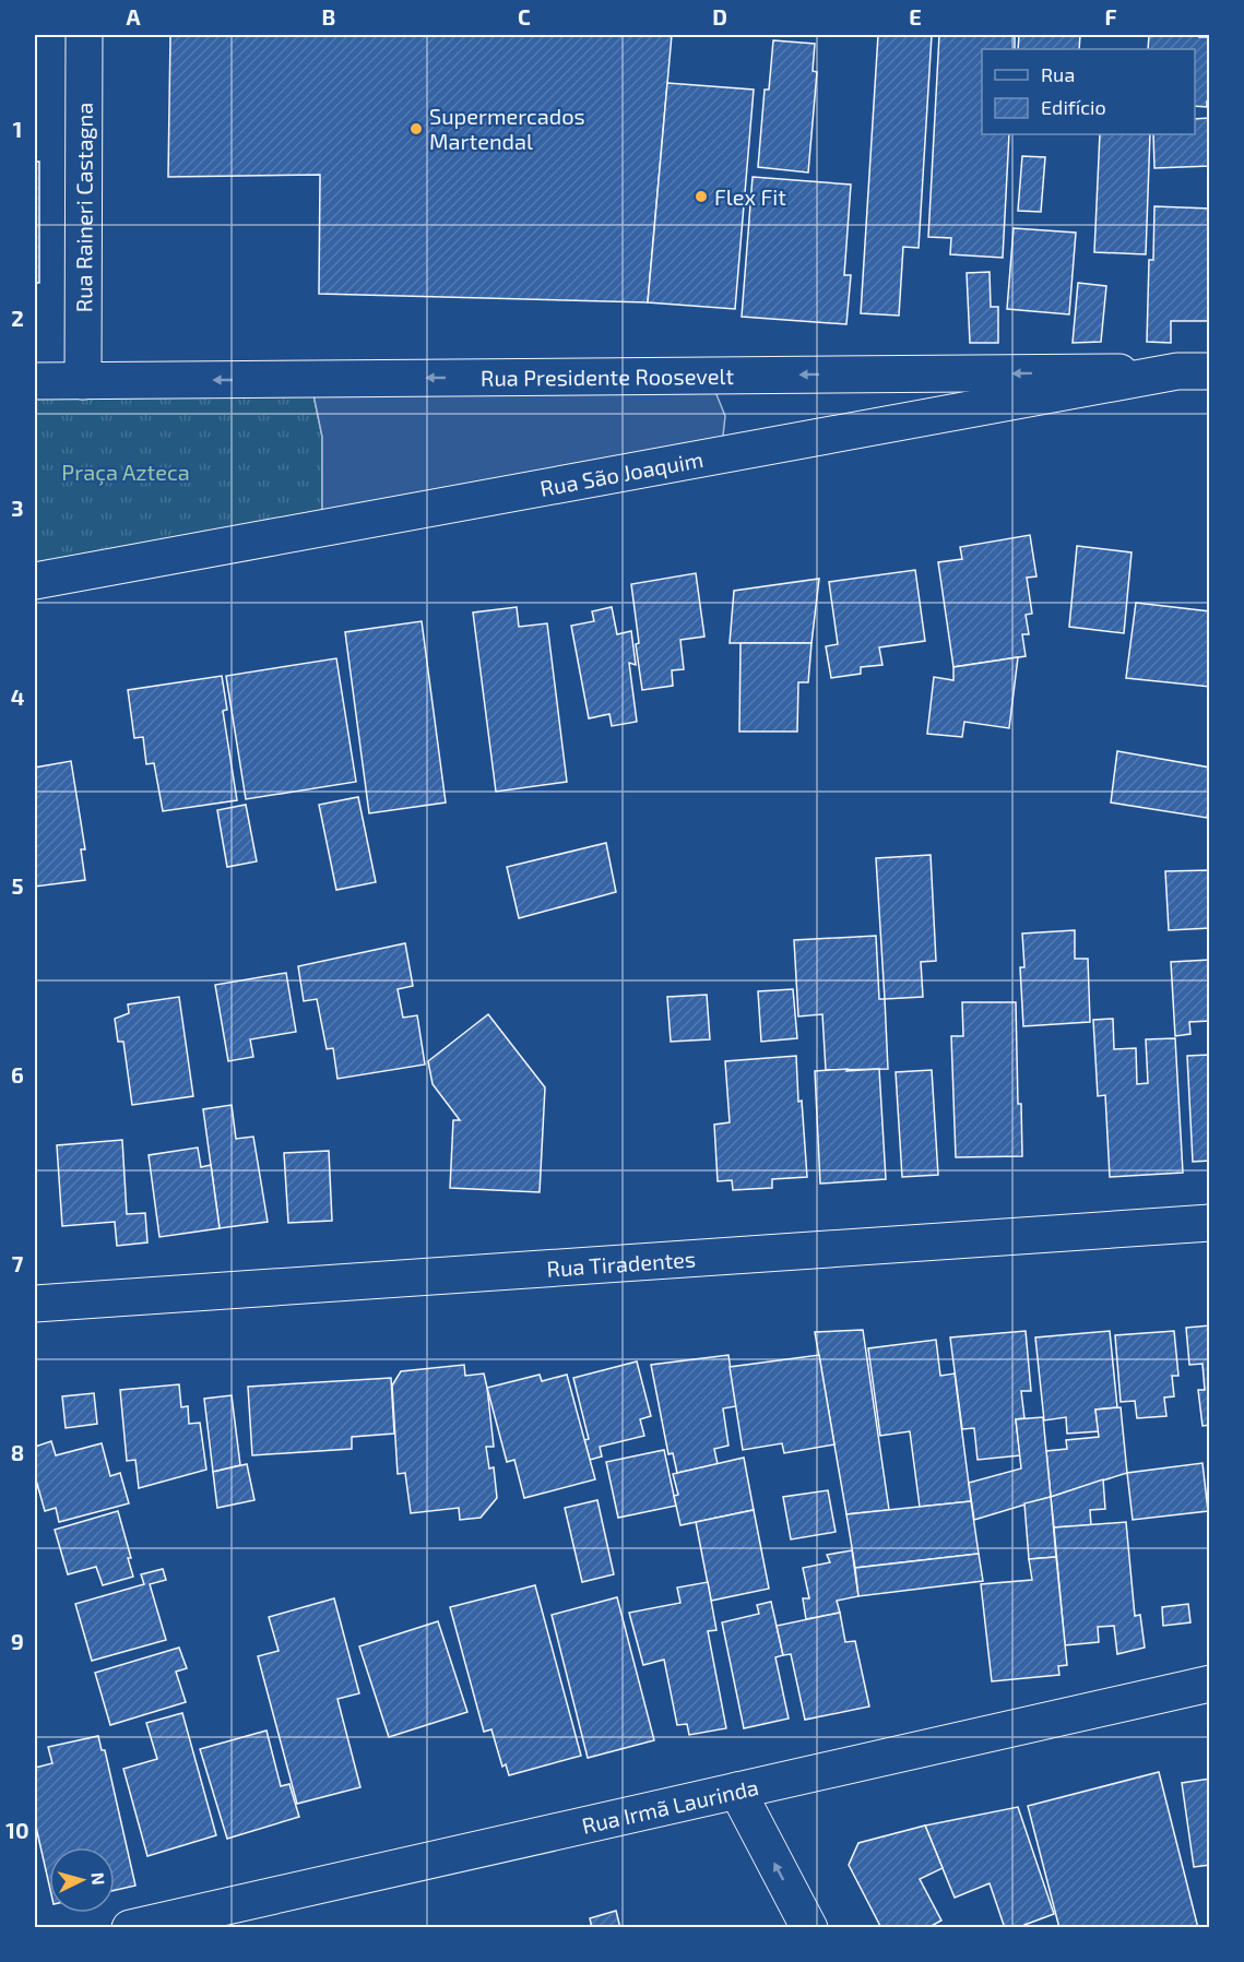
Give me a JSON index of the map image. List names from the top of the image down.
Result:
{
  "streets": {
    "street": [
      "Rua Raineri Castagna",
      "Rua Presidente Roosevelt",
      "Rua São Joaquim",
      "Rua Tiradentes",
      "Rua Irmã Laurinda"
    ]
  },
  "crossings": [
    ["Rua Raineri Castagna", "Rua Presidente Roosevelt"],
    ["Rua Presidente Roosevelt", "Rua São Joaquim"]
  ],
  "one_way": ["Rua Presidente Roosevelt"],
  "parks": ["Praça Azteca"],
  "places": ["Supermercados Martendal", "Flex Fit"],
  "legend": ["Rua", "Edifício"],
  "north": "right",
  "grid": {
    "columns": [
      "A",
      "B",
      "C",
      "D",
      "E",
      "F"
    ],
    "rows": [
      "1",
      "2",
      "3",
      "4",
      "5",
      "6",
      "7",
      "8",
      "9",
      "10"
    ]
  }
}
